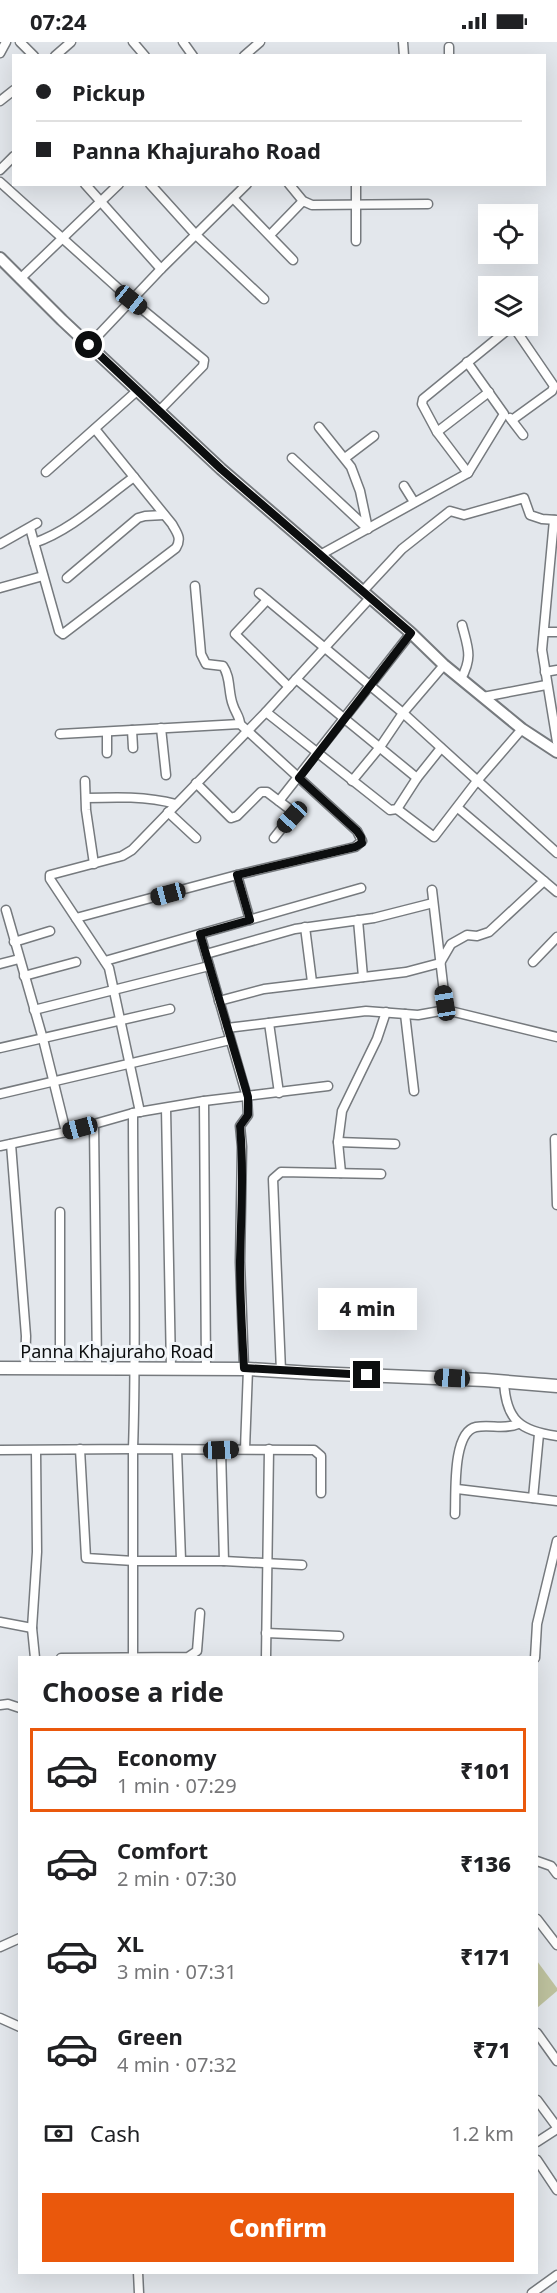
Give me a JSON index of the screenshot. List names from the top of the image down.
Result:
{
  "streets": {
    "main road": ["Panna Khajuraho Road"]
  },
  "page": {
    "status": "07:24",
    "banner": ["Pickup", "Panna Khajuraho Road"],
    "bubble": "4 min",
    "heading": "Choose a ride",
    "list": [
      {
        "name": "Economy",
        "note": "1 min · 07:29",
        "value": "₹101"
      },
      {
        "name": "Comfort",
        "note": "2 min · 07:30",
        "value": "₹136"
      },
      {
        "name": "XL",
        "note": "3 min · 07:31",
        "value": "₹171"
      },
      {
        "name": "Green",
        "note": "4 min · 07:32",
        "value": "₹71"
      }
    ],
    "pay": ["Cash", "1.2 km"],
    "buttons": "Confirm"
  }
}
